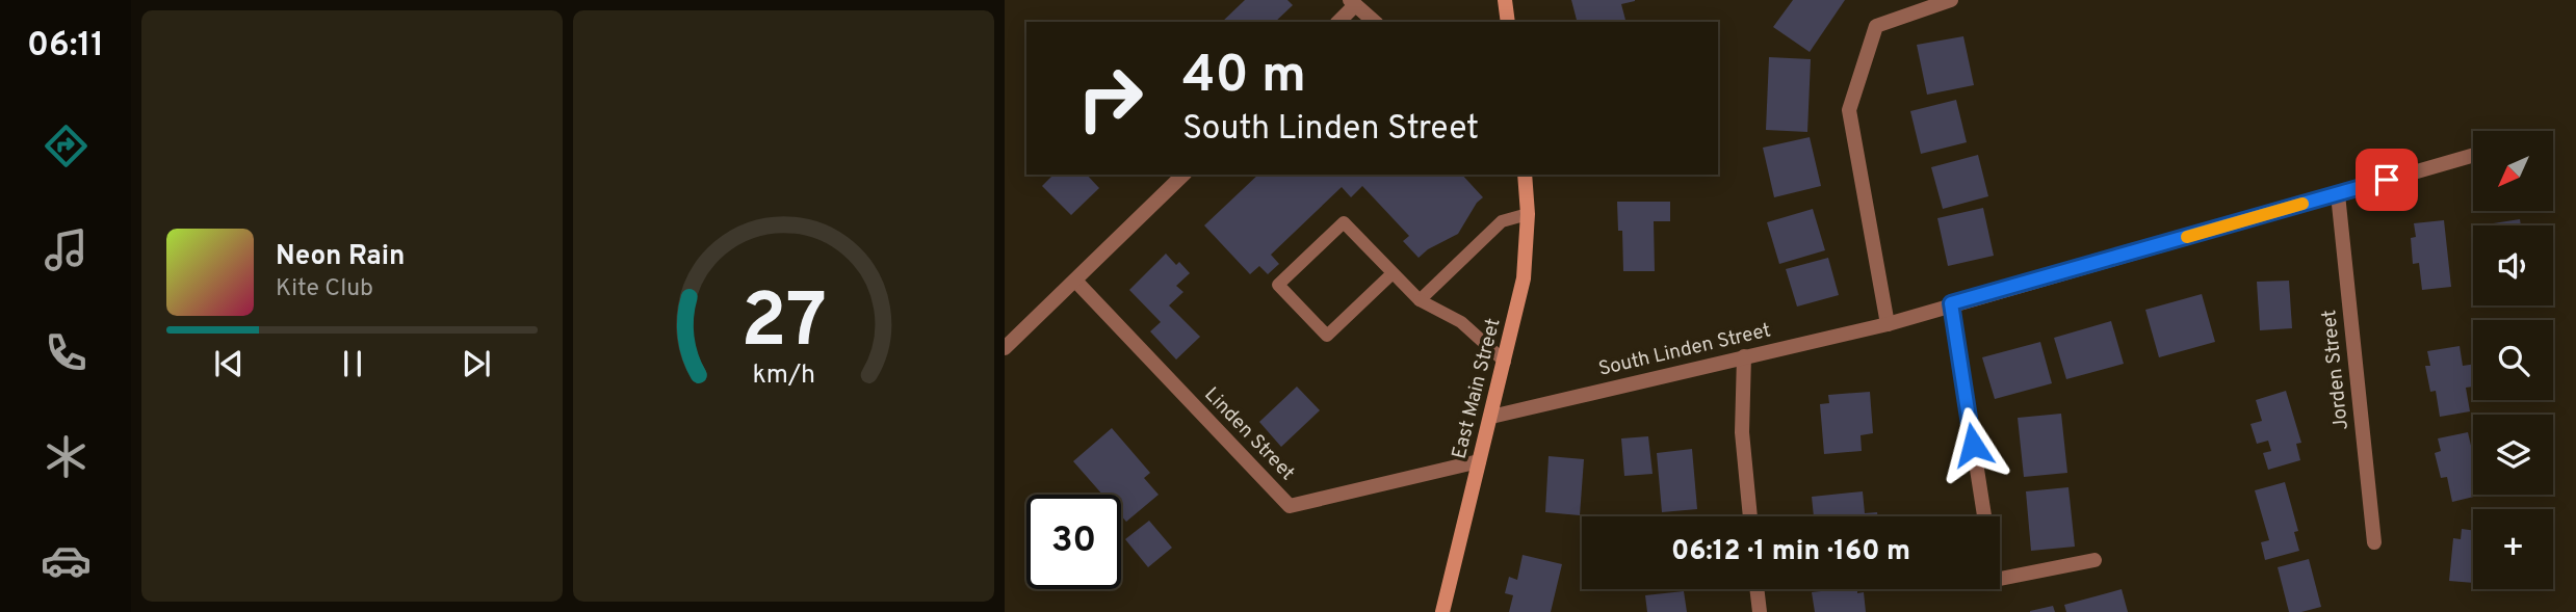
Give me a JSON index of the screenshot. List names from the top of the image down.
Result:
{
  "streets": {
    "street": [
      "South Linden Street",
      "Jorden Street",
      "East Main Street",
      "Linden Street"
    ]
  },
  "crossings": [
    ["South Linden Street", "Jorden Street"],
    ["South Linden Street", "East Main Street"],
    ["East Main Street", "Linden Street"]
  ],
  "north": "bottom left",
  "page": {
    "tabs": "06:11",
    "turn": ["40 m", "South Linden Street"],
    "map_buttons": "+",
    "song": ["Neon Rain", "Kite Club"],
    "limit": "30",
    "trip": "06:12 · 1 min · 160 m",
    "gauge": ["27", "km/h"]
  }
}
